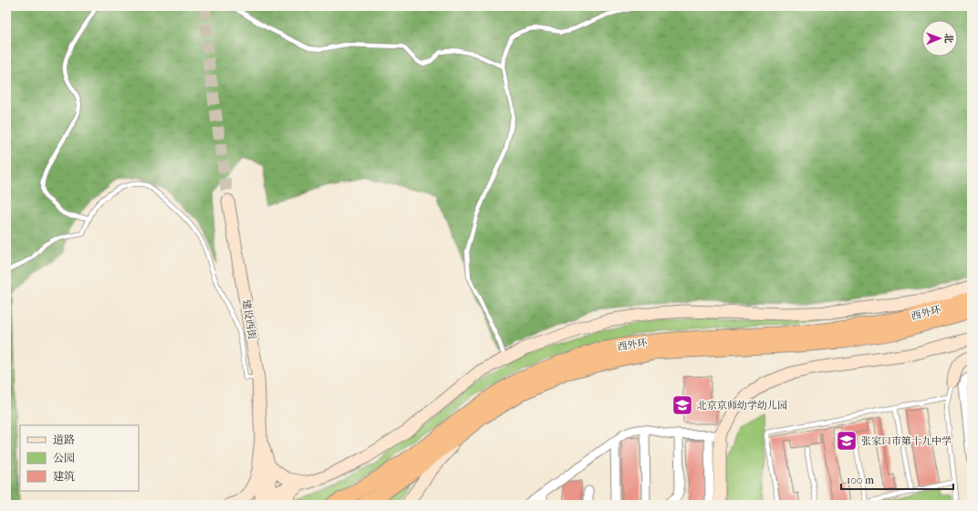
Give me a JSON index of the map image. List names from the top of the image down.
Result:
{
  "streets": {
    "highway": ["西外环"],
    "main road": ["建设西街"]
  },
  "places": {
    "school or university": ["北京京师幼学幼儿园", "张家口市第十九中学"]
  },
  "legend": ["道路", "公园", "建筑"],
  "scale_bar": "100 m",
  "north": "right"
}
